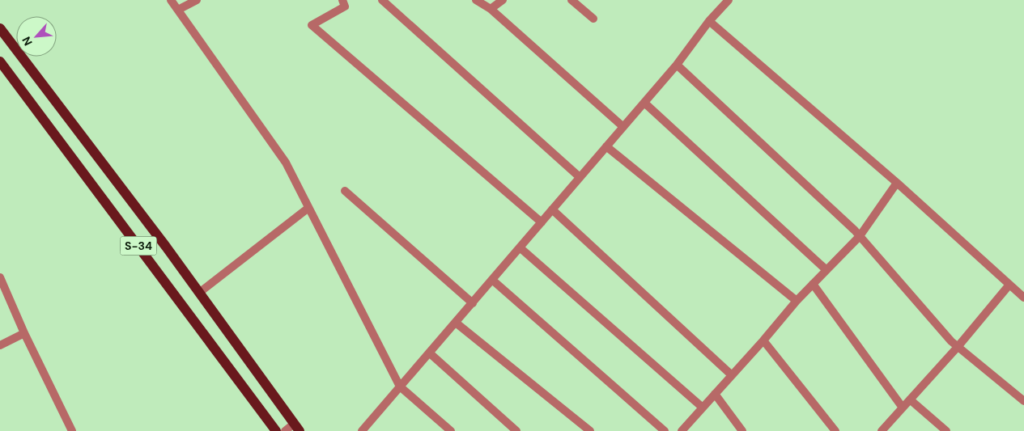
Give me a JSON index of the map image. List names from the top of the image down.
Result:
{
  "streets": {
    "main road": ["S-34"]
  },
  "north": "bottom left"
}
